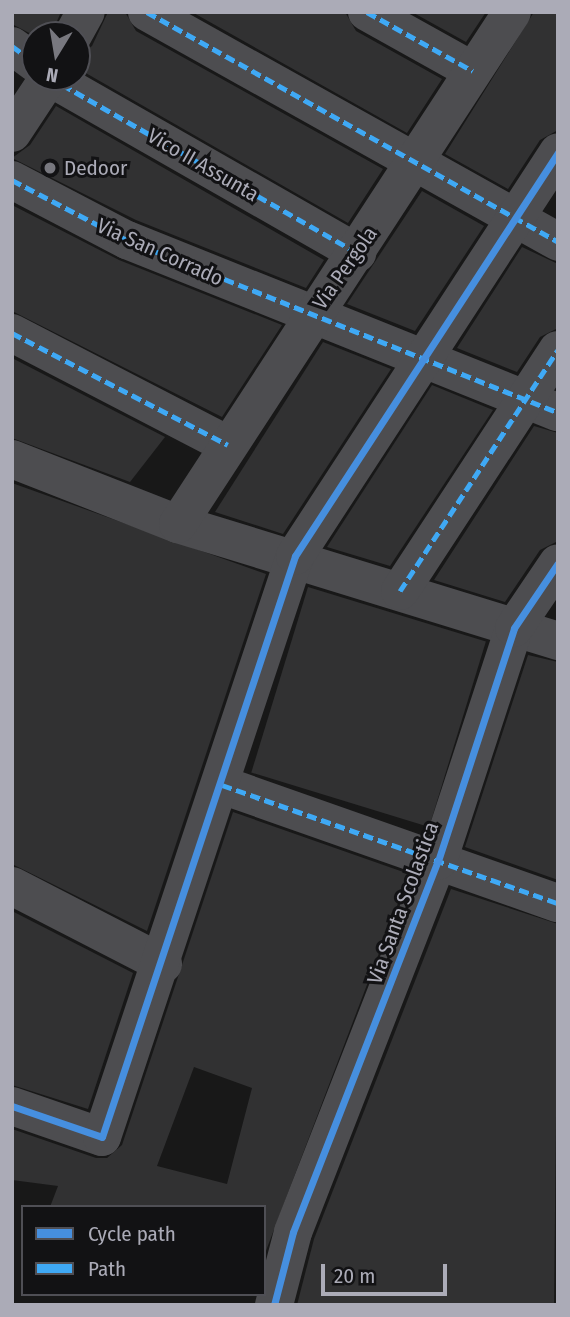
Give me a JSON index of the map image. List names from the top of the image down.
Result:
{
  "streets": {
    "street": [
      "Vico II Assunta",
      "Via San Corrado",
      "Via Pergola",
      "Via Santa Scolastica"
    ]
  },
  "crossings": [
    ["Vico II Assunta", "Via Pergola"],
    ["Via San Corrado", "Via Pergola"]
  ],
  "places": ["Dedoor"],
  "legend": ["Cycle path", "Path"],
  "scale_bar": "20 m",
  "north": "bottom"
}
